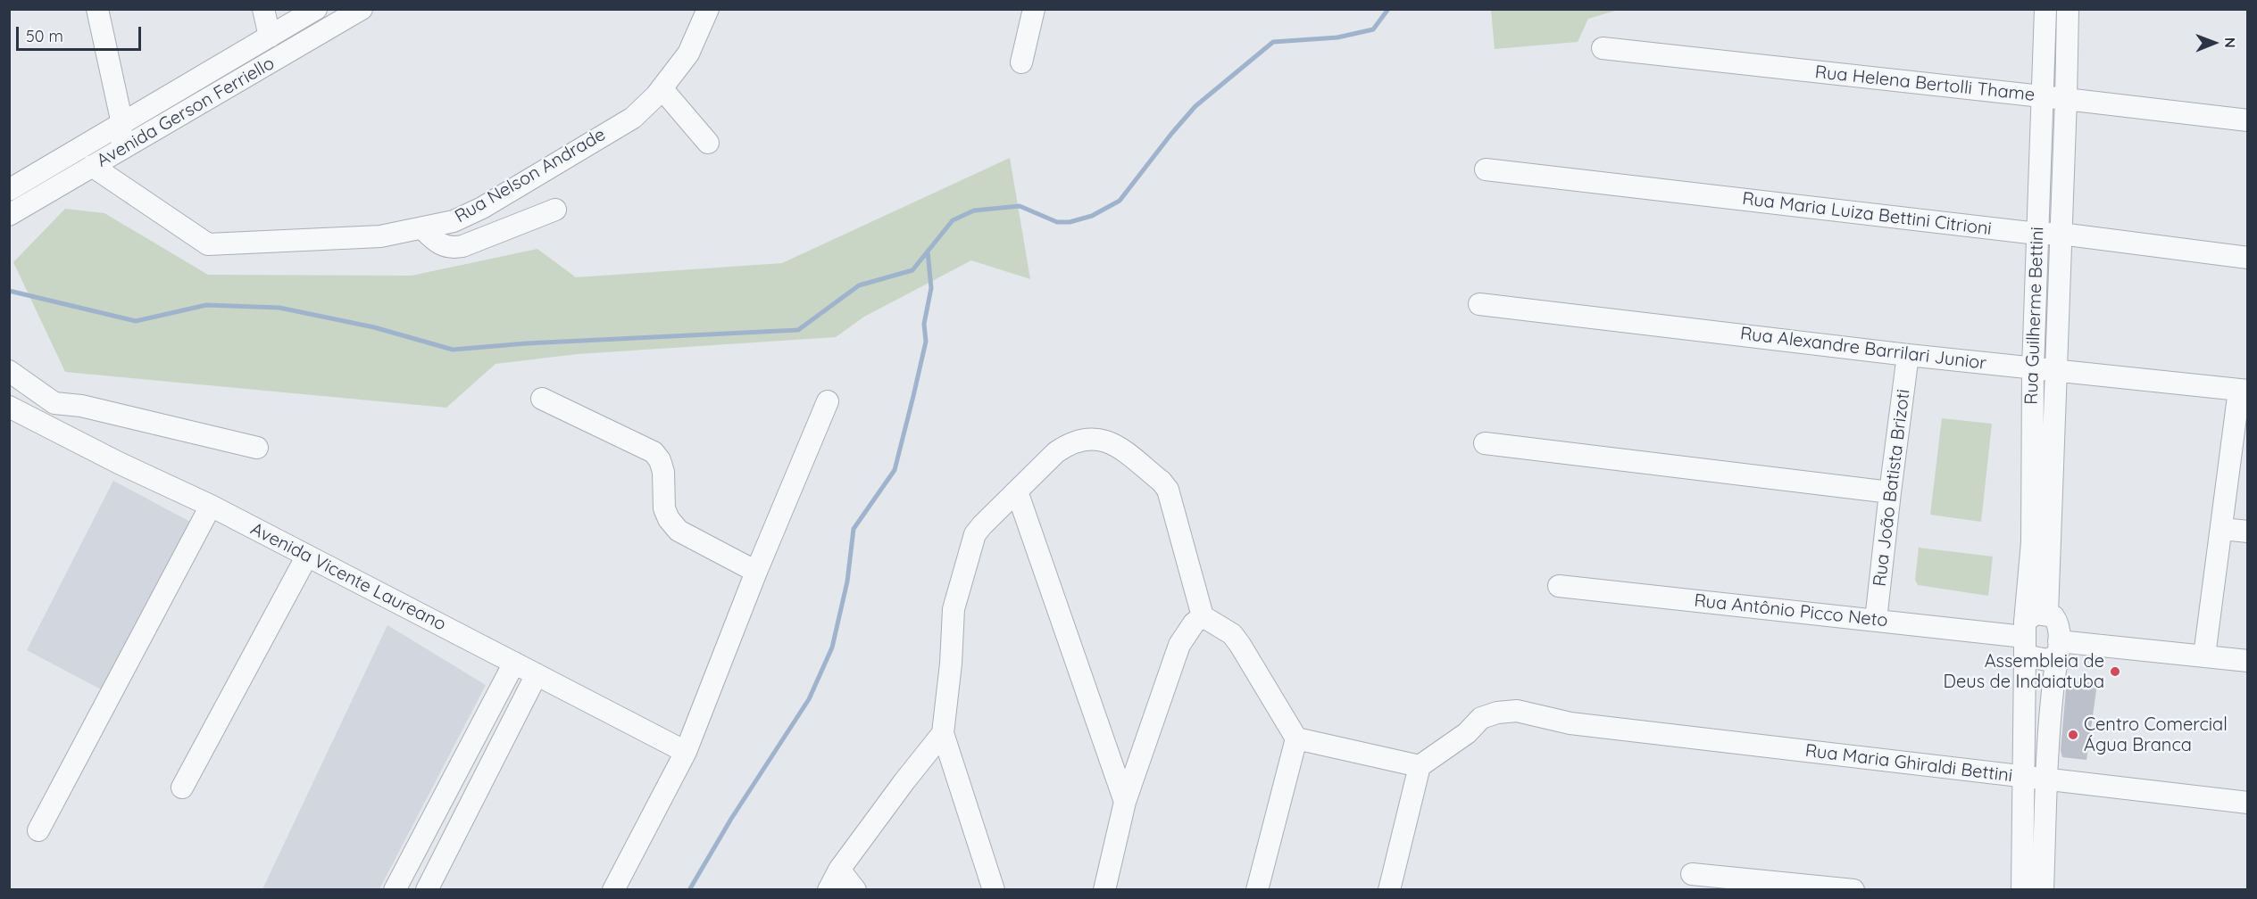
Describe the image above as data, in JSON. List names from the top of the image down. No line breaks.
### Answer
{"streets":{"street":["Rua Helena Bertolli Thame","Avenida Gerson Ferriello","Rua Nelson Andrade","Rua Maria Luiza Bettini Citrioni","Rua Guilherme Bettini","Rua Alexandre Barrilari Junior","Rua João Batista Brizoti","Avenida Vicente Laureano","Rua Antônio Picco Neto","Rua Maria Ghiraldi Bettini"]},"crossings":[["Rua Helena Bertolli Thame","Rua Guilherme Bettini"],["Avenida Gerson Ferriello","Rua Nelson Andrade"],["Rua Maria Luiza Bettini Citrioni","Rua Guilherme Bettini"],["Rua Guilherme Bettini","Rua Alexandre Barrilari Junior"],["Rua Guilherme Bettini","Rua Antônio Picco Neto"],["Rua Guilherme Bettini","Rua Maria Ghiraldi Bettini"],["Rua Alexandre Barrilari Junior","Rua João Batista Brizoti"],["Rua João Batista Brizoti","Rua Antônio Picco Neto"]],"places":["Assembleia de Deus de Indaiatuba","Centro Comercial Água Branca"],"scale_bar":"50 m","north":"right"}
